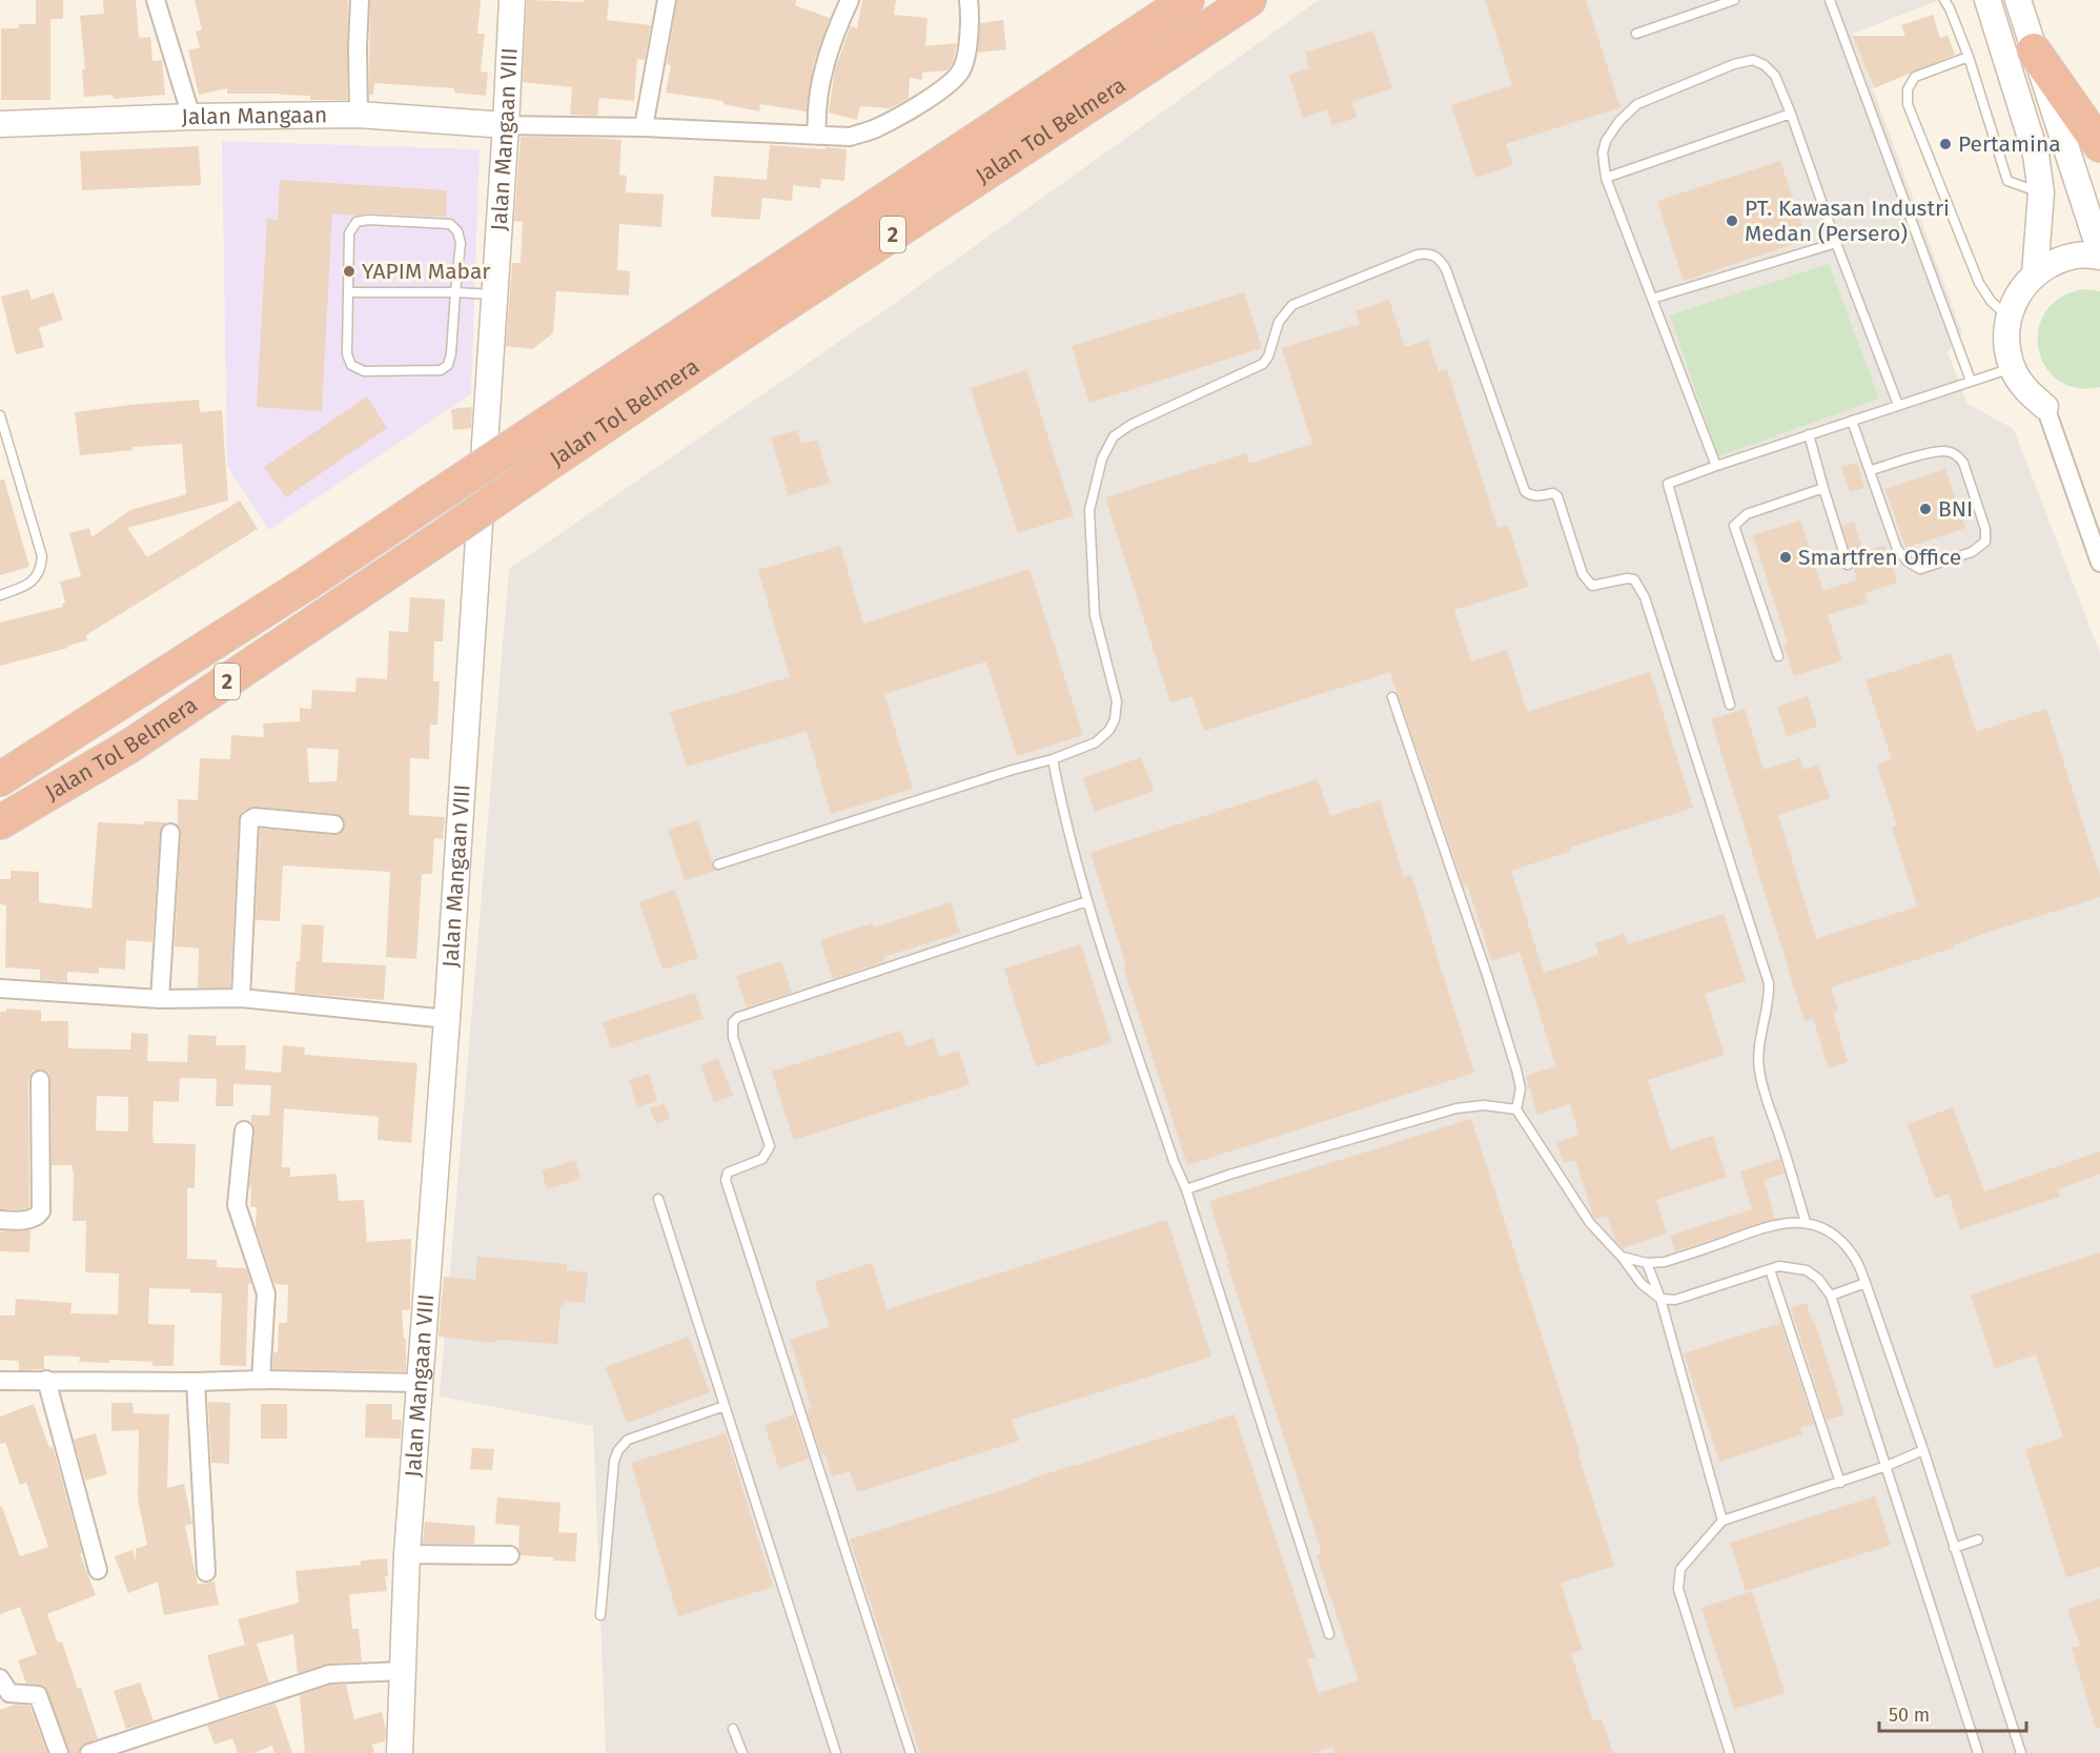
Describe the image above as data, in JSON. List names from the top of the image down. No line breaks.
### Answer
{"streets":{"highway":["Jalan Tol Belmera","2"],"street":["Jalan Mangaan","Jalan Mangaan VIII"]},"crossings":[["Jalan Mangaan","Jalan Mangaan VIII"]],"places":["Pertamina","PT. Kawasan Industri Medan (Persero)","YAPIM Mabar","BNI","Smartfren Office"],"scale_bar":"50 m"}
